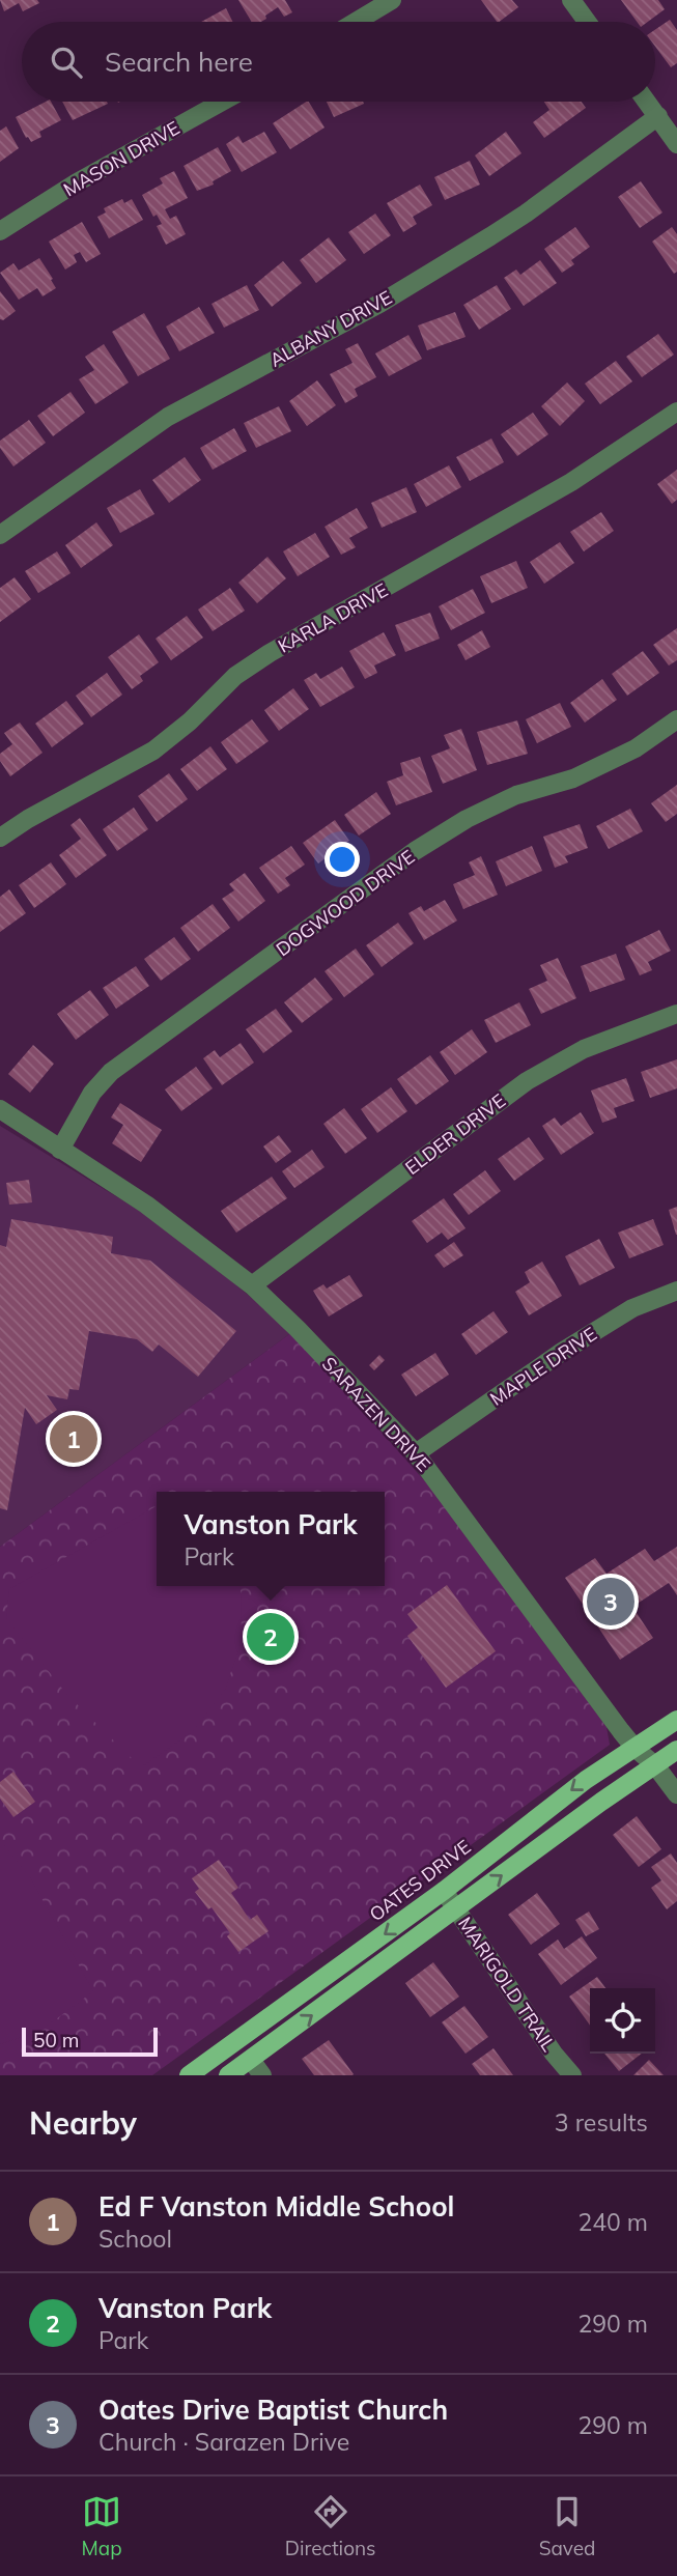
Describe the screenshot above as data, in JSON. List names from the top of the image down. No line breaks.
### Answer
{"streets":{"main road":["OATES DRIVE"],"street":["MASON DRIVE","ALBANY DRIVE","KARLA DRIVE","DOGWOOD DRIVE","ELDER DRIVE","MAPLE DRIVE","SARAZEN DRIVE","MARIGOLD TRAIL"]},"crossings":[["DOGWOOD DRIVE","SARAZEN DRIVE"],["ELDER DRIVE","SARAZEN DRIVE"],["MAPLE DRIVE","SARAZEN DRIVE"],["SARAZEN DRIVE","OATES DRIVE"],["OATES DRIVE","MARIGOLD TRAIL"]],"scale_bar":"50 m","page":{"search":"Search here","pins":["1","3","2"],"popup":["Vanston Park","Park"],"scale":"50 m","heading":["Nearby","3 results"],"list":[{"mark":"1","name":"Ed F Vanston Middle School","note":"School","value":"240 m"},{"mark":"2","name":"Vanston Park","note":"Park","value":"290 m"},{"mark":"3","name":"Oates Drive Baptist Church","note":"Church · Sarazen Drive","value":"290 m"}],"nav":["Map","Directions","Saved"]}}
